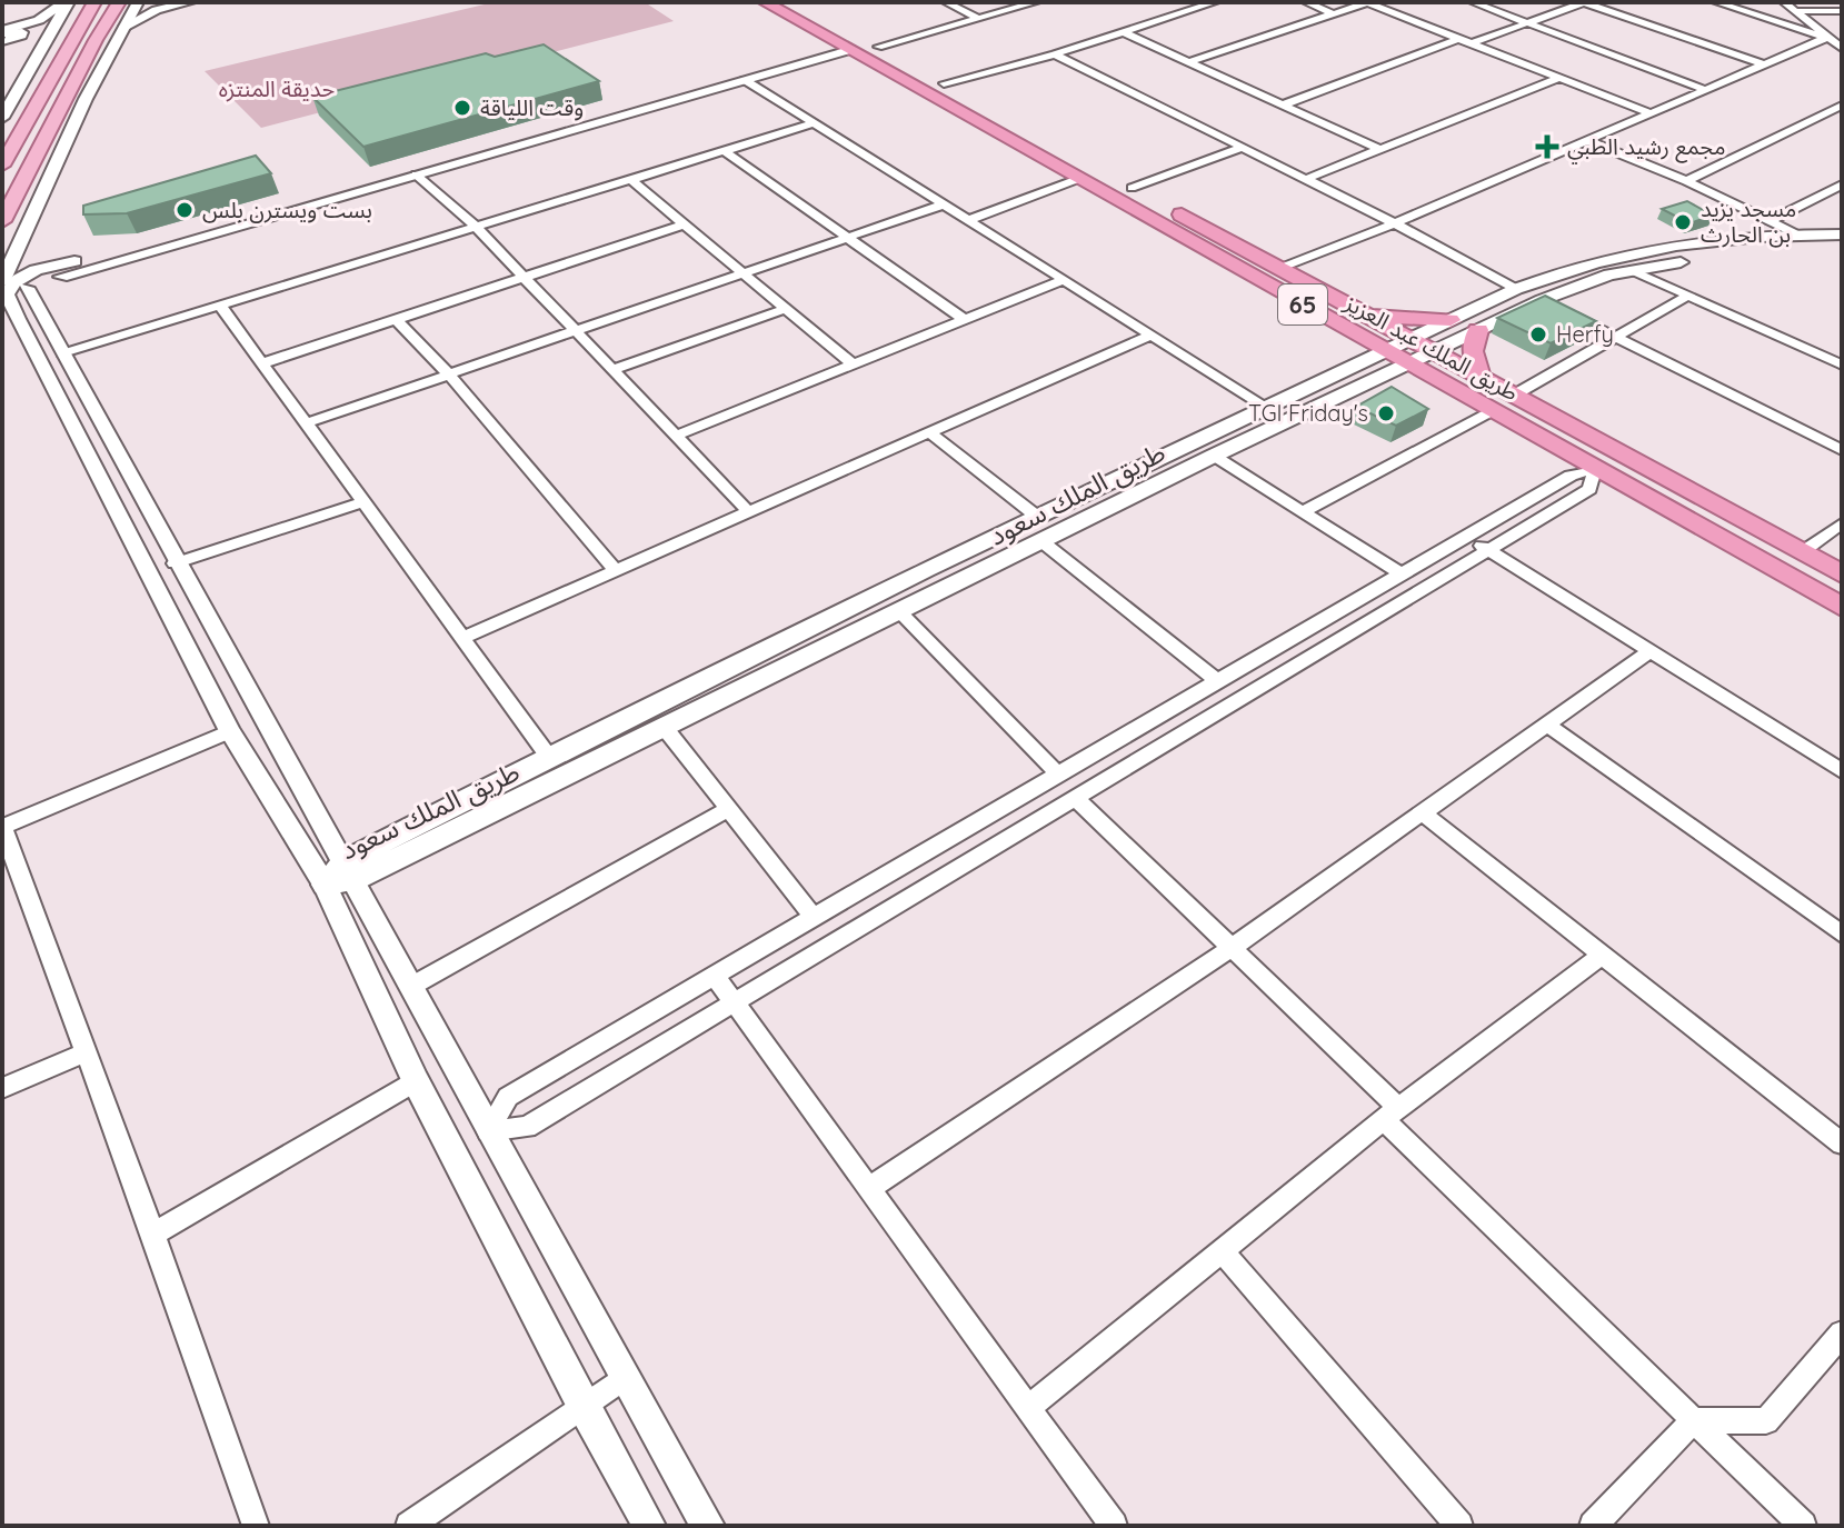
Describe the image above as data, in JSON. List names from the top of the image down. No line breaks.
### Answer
{"streets":{"highway":["65","طريق الملك عبد العزيز"],"main road":["طريق الملك سعود"]},"crossings":[["طريق الملك عبد العزيز","طريق الملك سعود"]],"parks":["حديقة المنتزه"],"places":{"other":["وقت اللياقة","بست ويسترن بلس","مسجد يزيد بن الحارث","Herfy","TGI Friday's"],"health":["مجمع رشيد الطبي"]}}
